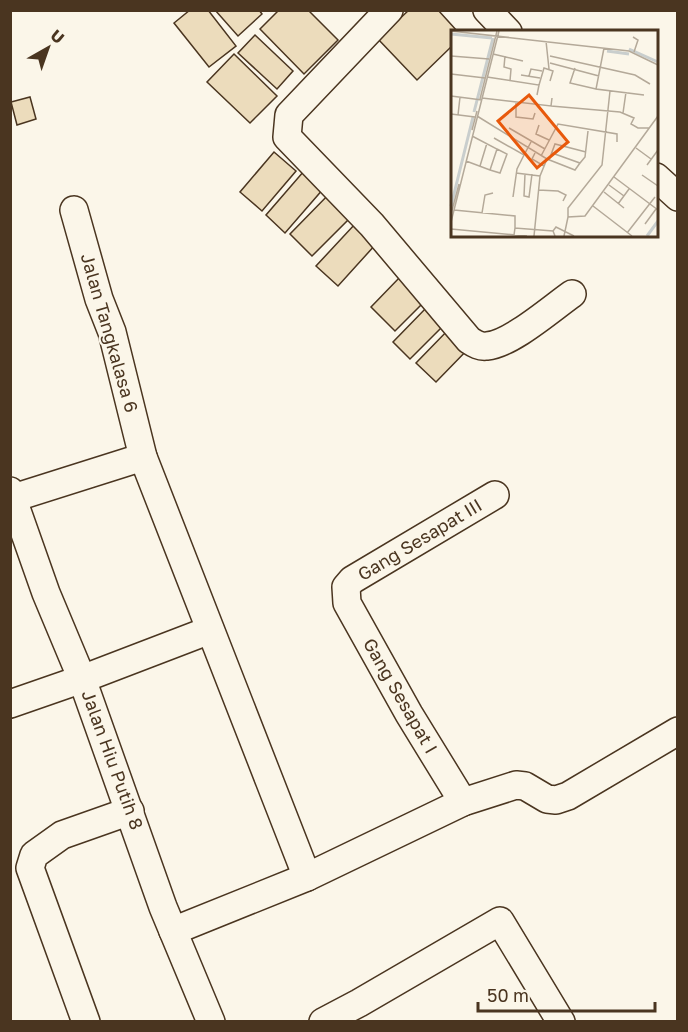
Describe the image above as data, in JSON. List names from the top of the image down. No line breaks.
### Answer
{"streets":{"street":["Jalan Tangkalasa 6","Gang Sesapat III","Gang Sesapat I","Jalan Hiu Putih 8"]},"crossings":[["Jalan Tangkalasa 6","Jalan Hiu Putih 8"],["Gang Sesapat III","Gang Sesapat I"]],"scale_bar":"50 m","north":"top right"}
